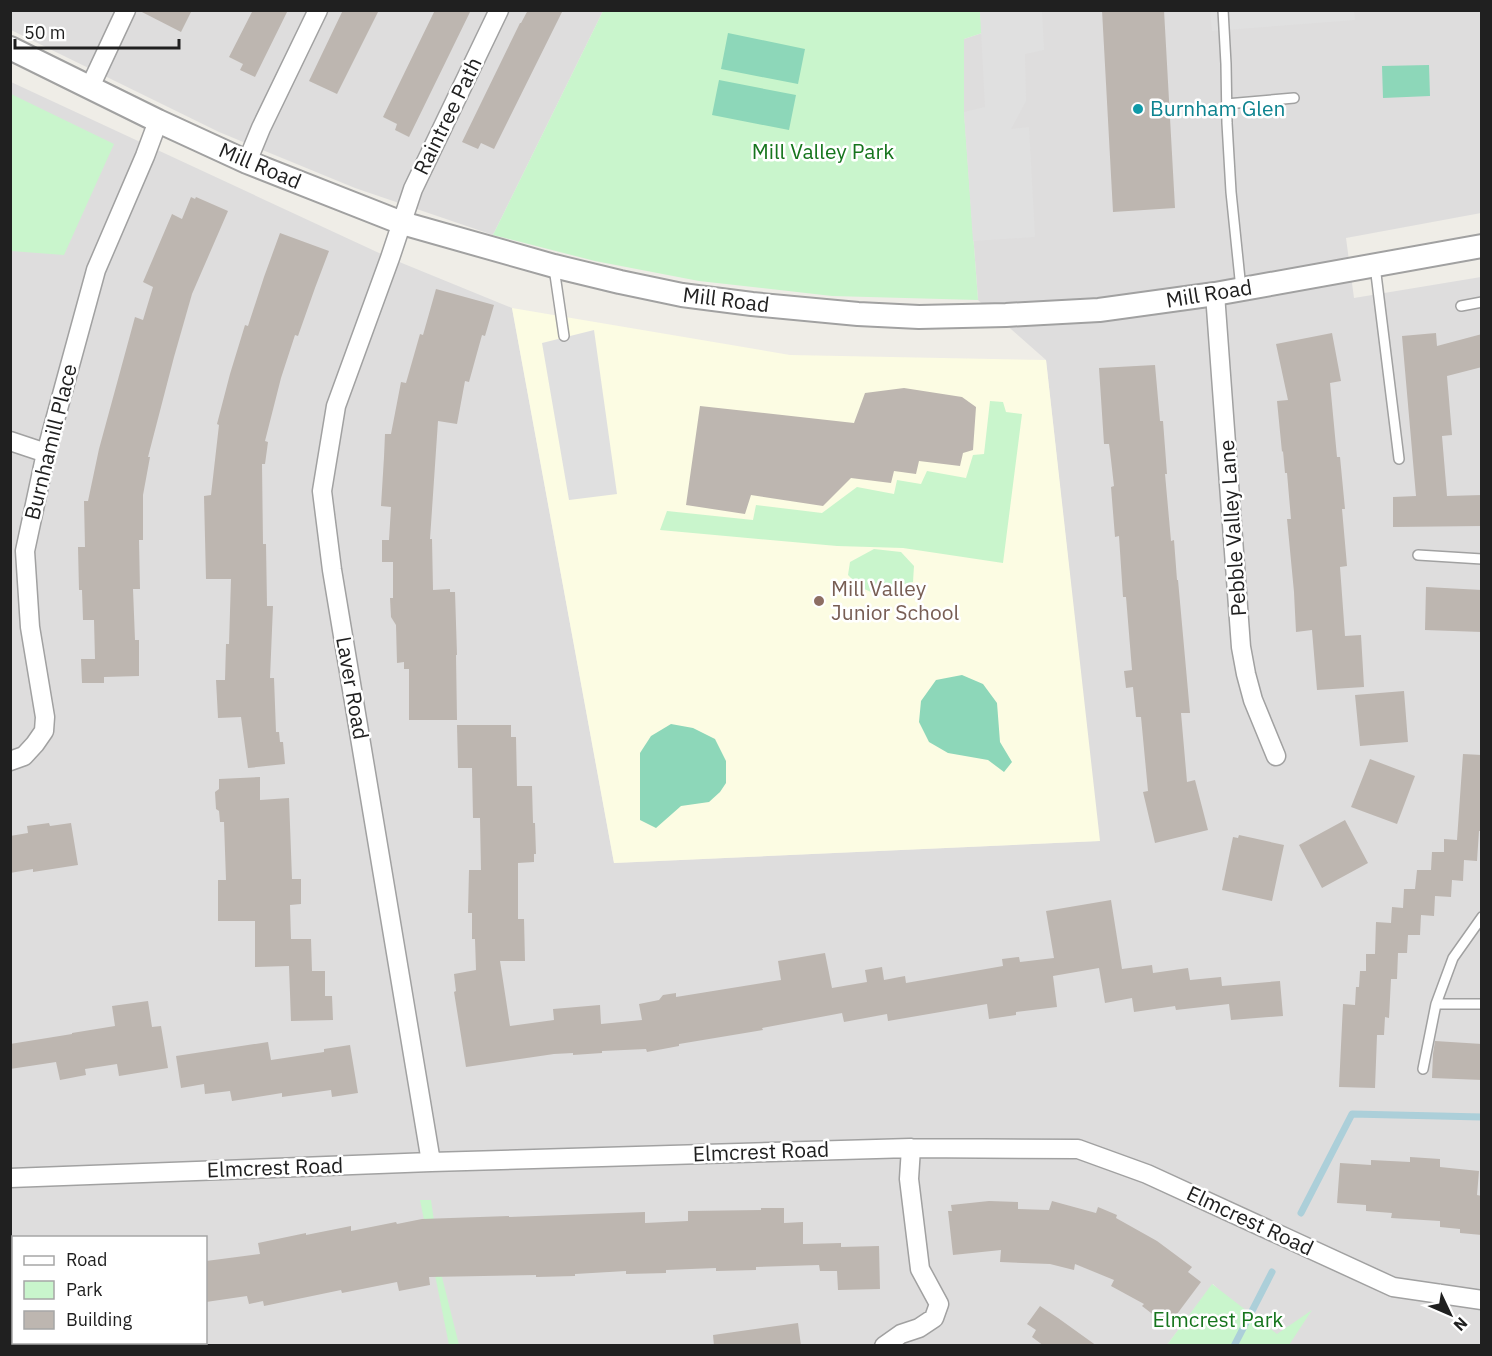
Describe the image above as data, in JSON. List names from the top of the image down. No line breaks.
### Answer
{"streets":{"street":["Raintree Path","Mill Road","Burnhamill Place","Pebble Valley Lane","Laver Road","Elmcrest Road"]},"crossings":[["Raintree Path","Mill Road"],["Raintree Path","Laver Road"],["Mill Road","Burnhamill Place"],["Mill Road","Pebble Valley Lane"],["Mill Road","Laver Road"],["Laver Road","Elmcrest Road"]],"parks":["Mill Valley Park","Elmcrest Park"],"places":["Burnham Glen","Mill Valley Junior School"],"legend":["Road","Park","Building"],"scale_bar":"50 m","north":"bottom right"}
